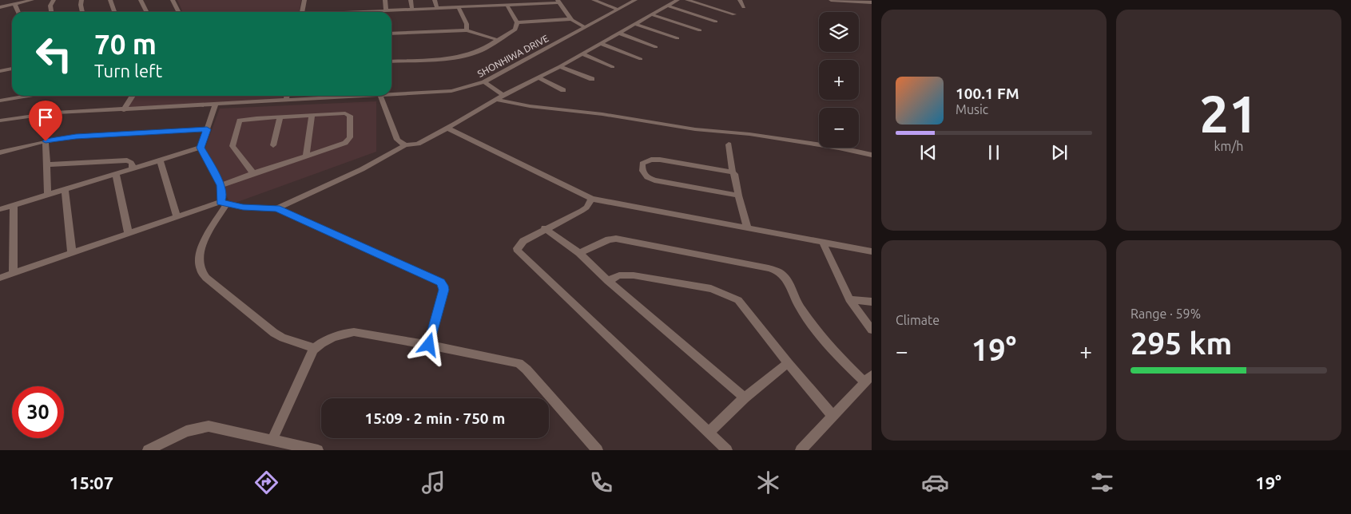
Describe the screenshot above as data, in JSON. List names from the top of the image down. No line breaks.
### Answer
{"streets":{"street":["SHONHIWA DRIVE"]},"page":{"tile":[["21","km/h"],"Climate",["Range · 59%","295 km"]],"map_buttons":["+","−"],"turn":["70 m","Turn left"],"song":["100.1 FM","Music"],"heat":["−","19°","+"],"limit":"30","trip":"15:09 · 2 min · 750 m","tabs":["15:07","19°"]}}
